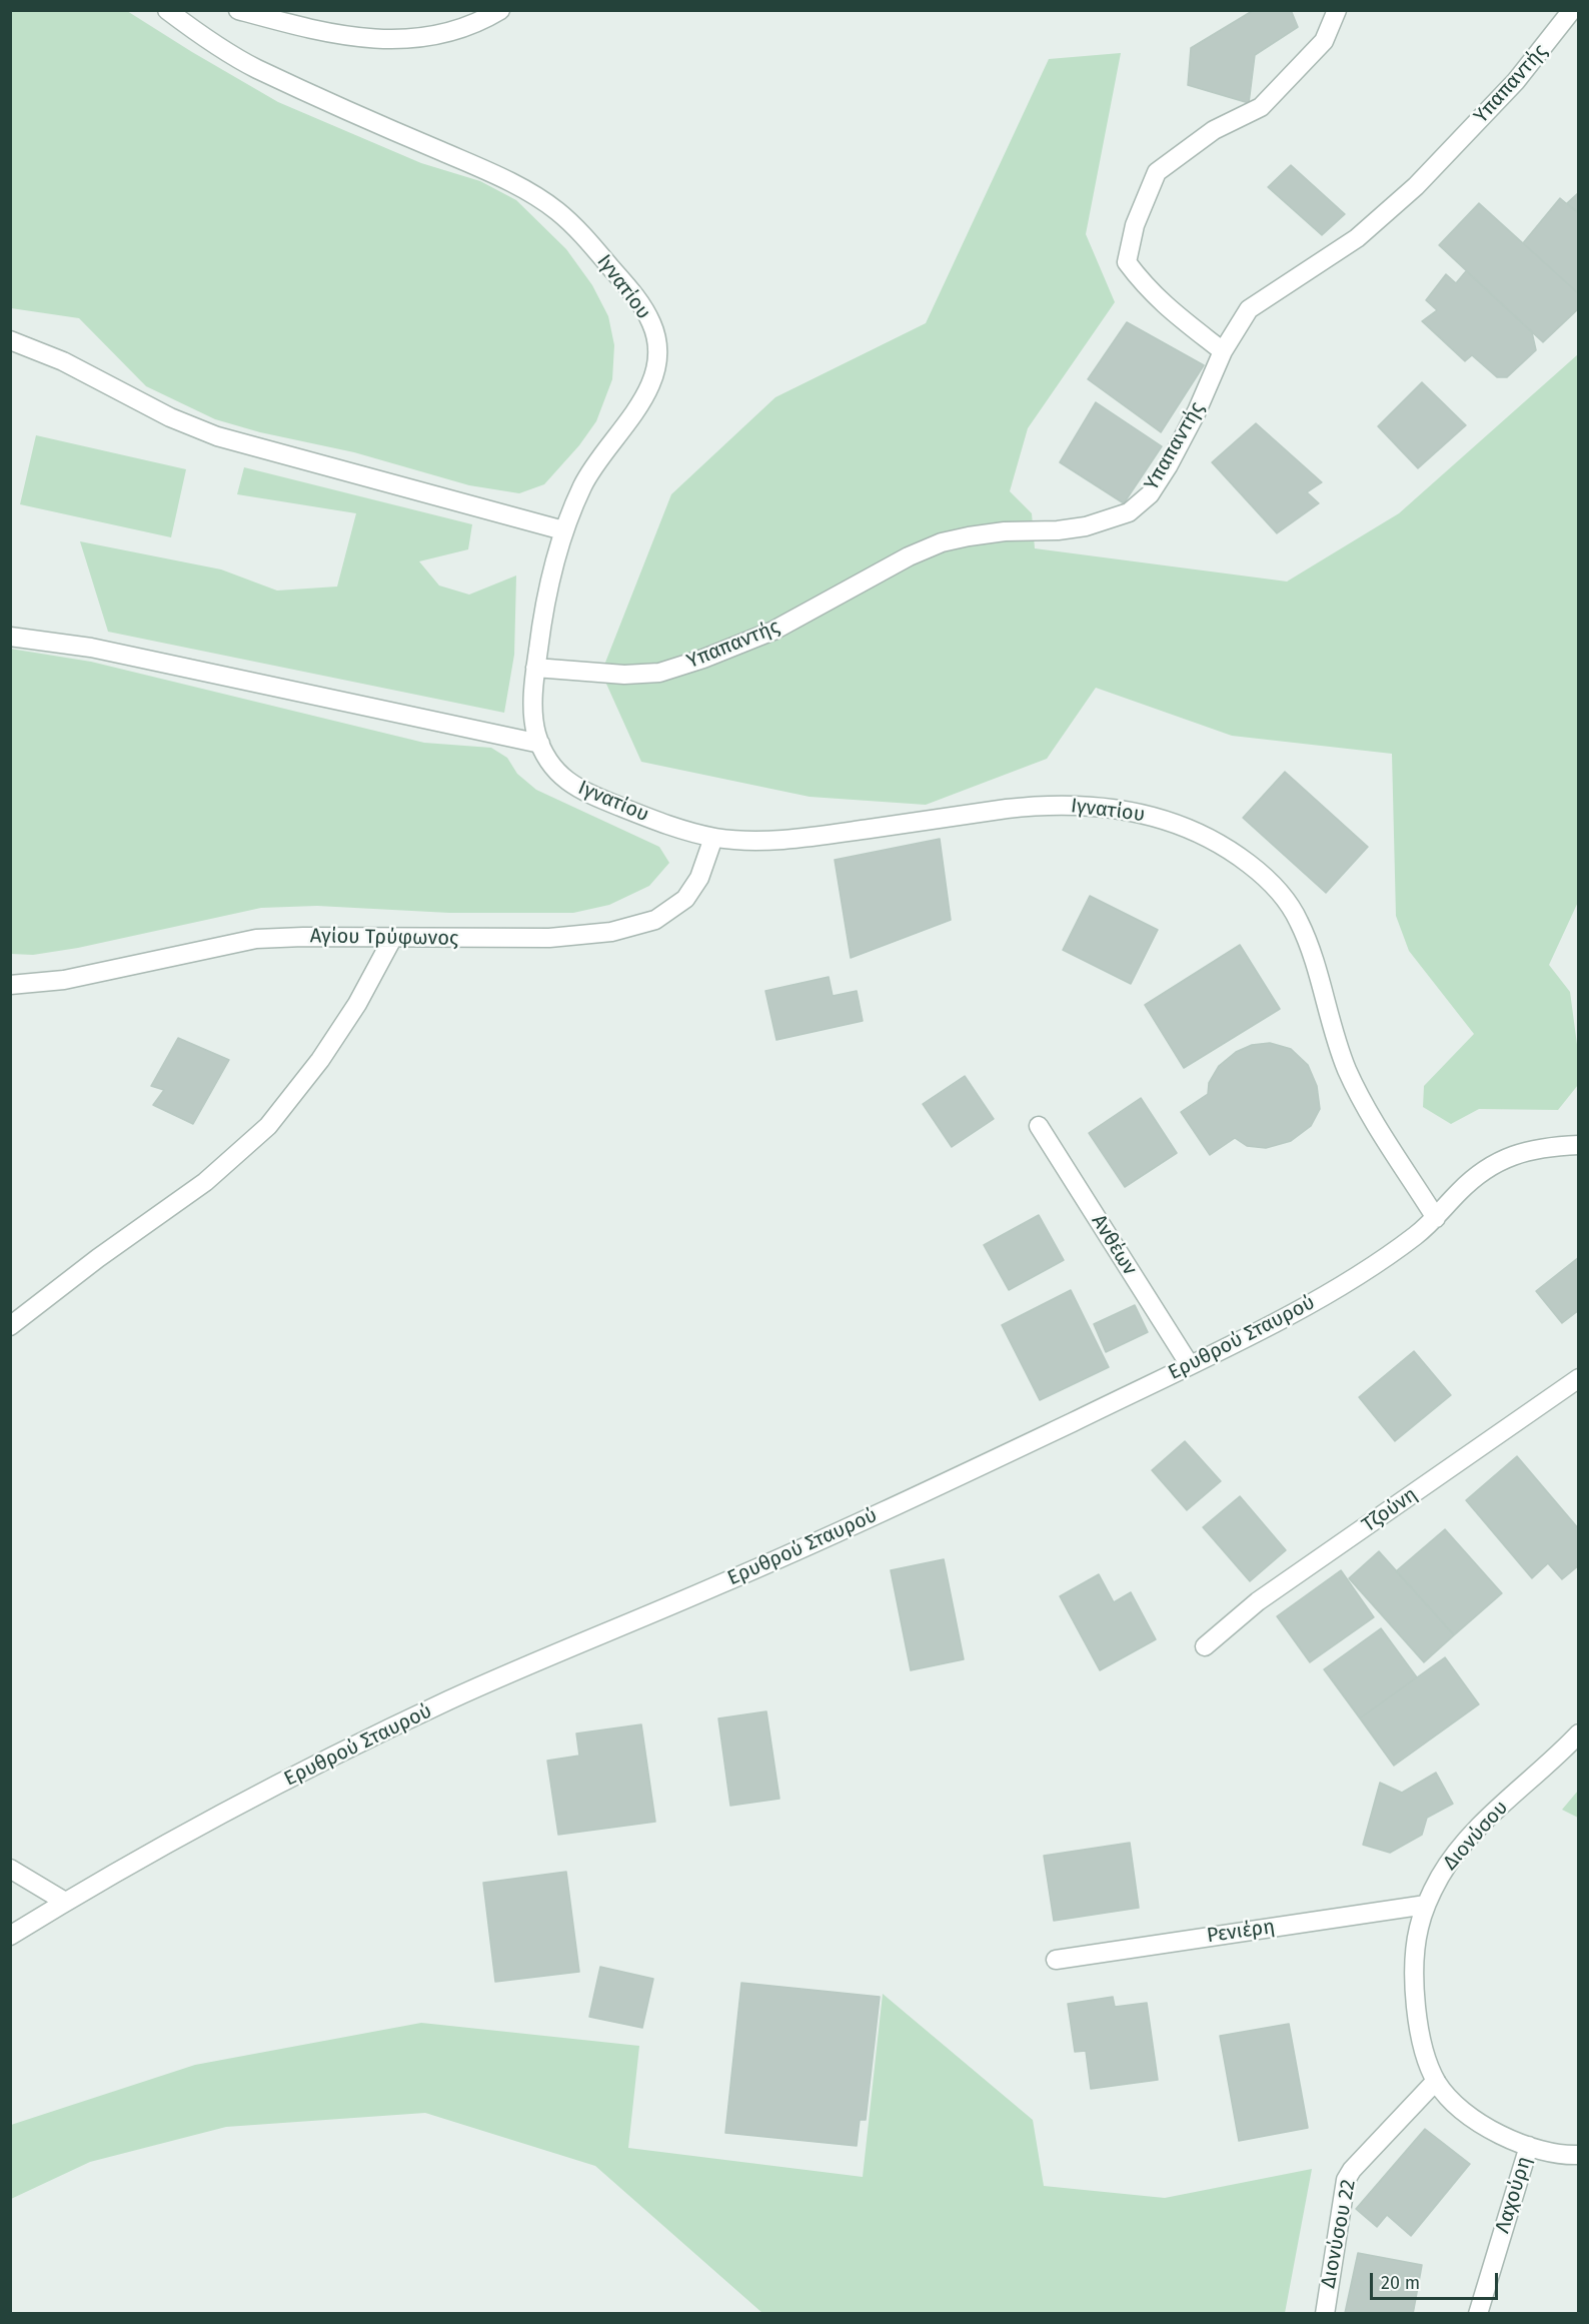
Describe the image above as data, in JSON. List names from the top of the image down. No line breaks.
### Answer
{"streets":{"street":["Υπαπαντής","Ιγνατίου","Αγίου Τρύφωνος","Ανθέων","Ερυθρού Σταυρού","Τζούνη","Διονύσου","Ρενιέρη","Λαχούρη","Διονύσου 22"]},"crossings":[["Υπαπαντής","Ιγνατίου"],["Ιγνατίου","Αγίου Τρύφωνος"],["Ιγνατίου","Ερυθρού Σταυρού"],["Ανθέων","Ερυθρού Σταυρού"],["Διονύσου","Ρενιέρη"],["Διονύσου","Λαχούρη"],["Διονύσου","Διονύσου 22"]],"scale_bar":"20 m"}
